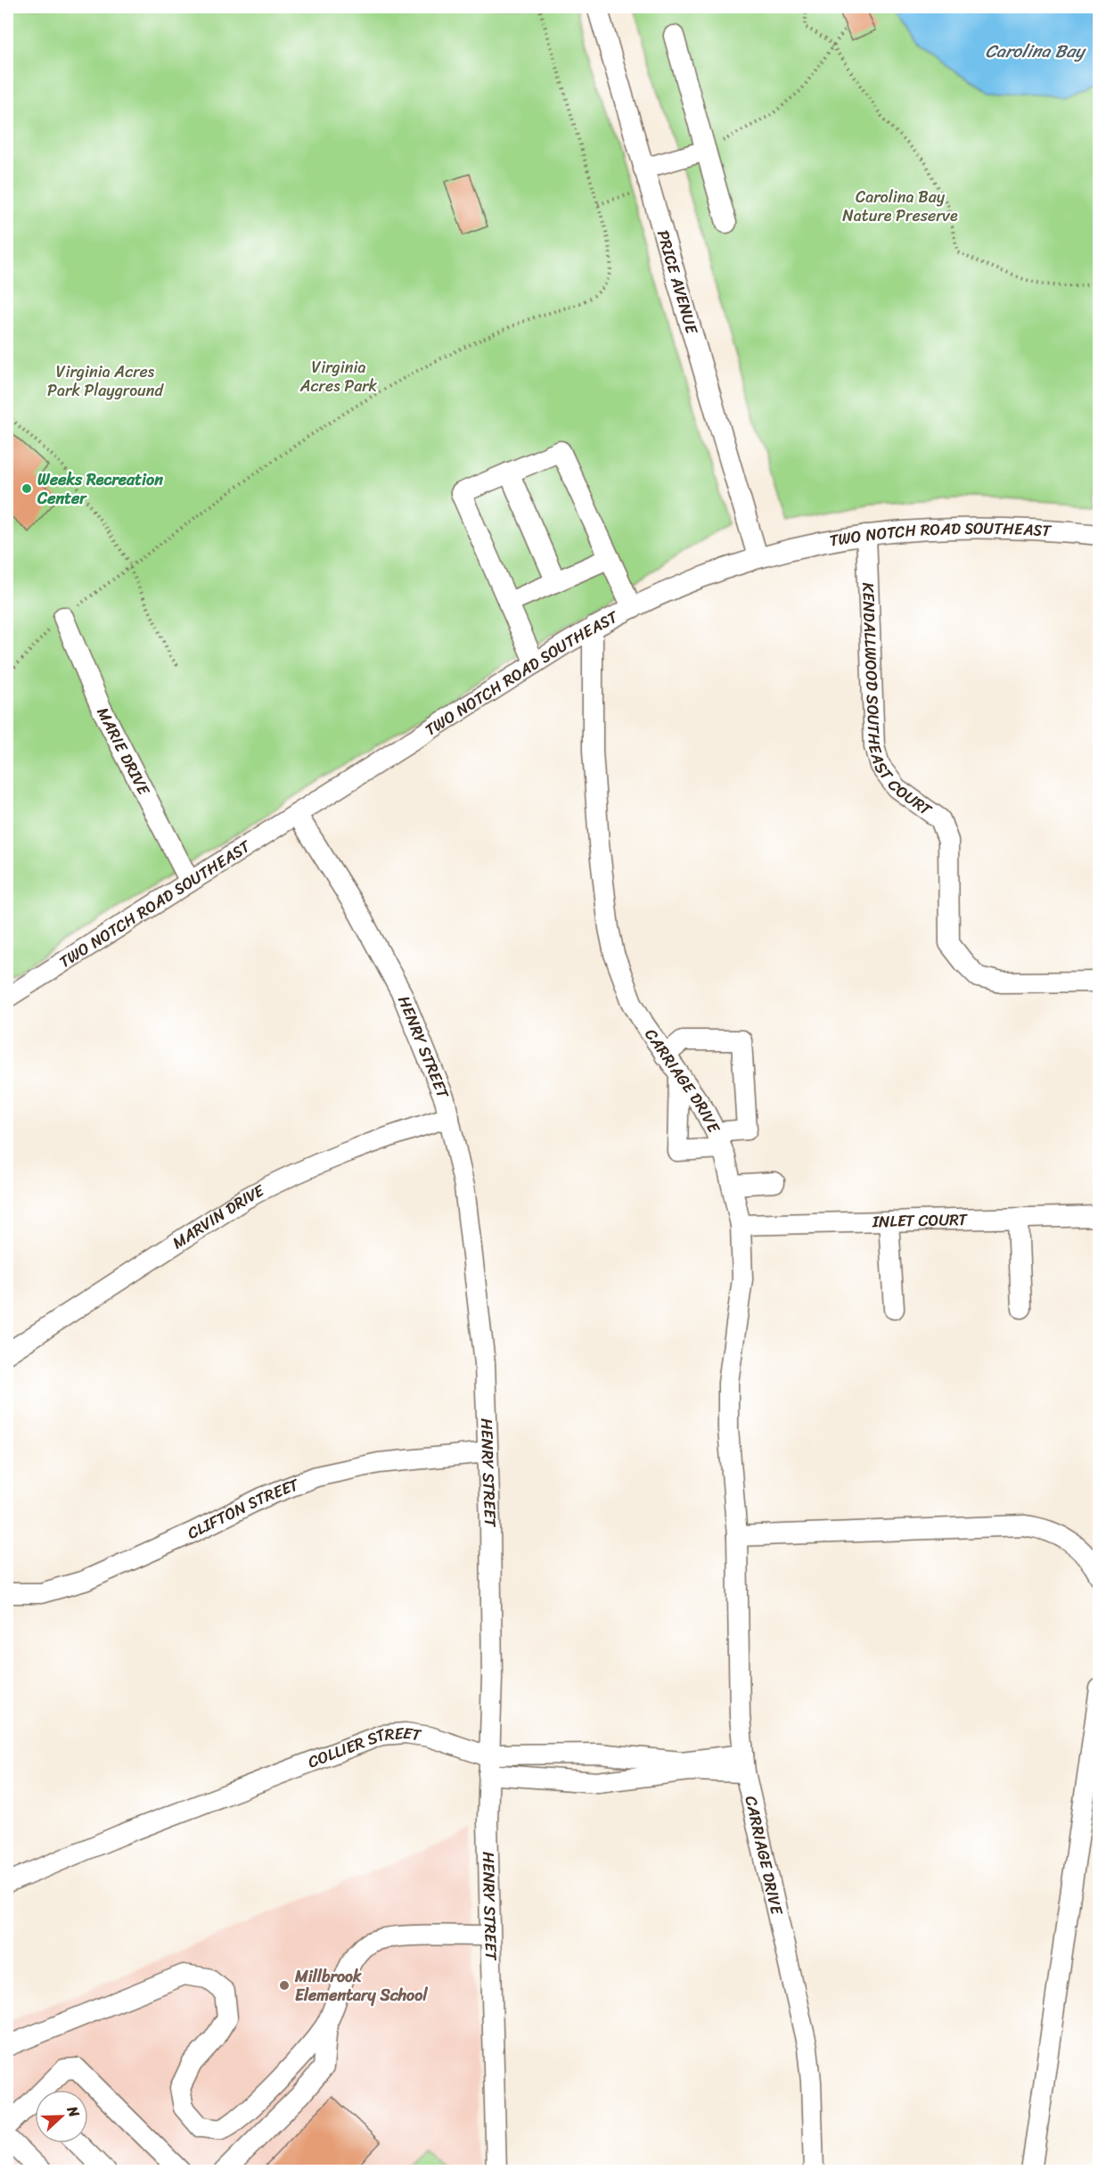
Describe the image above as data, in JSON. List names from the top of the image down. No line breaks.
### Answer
{"streets":{"street":["PRICE AVENUE","TWO NOTCH ROAD SOUTHEAST","KENDALLWOOD SOUTHEAST COURT","MARIE DRIVE","HENRY STREET","CARRIAGE DRIVE","MARVIN DRIVE","INLET COURT","CLIFTON STREET","COLLIER STREET"]},"crossings":[["PRICE AVENUE","TWO NOTCH ROAD SOUTHEAST"],["TWO NOTCH ROAD SOUTHEAST","KENDALLWOOD SOUTHEAST COURT"],["TWO NOTCH ROAD SOUTHEAST","MARIE DRIVE"],["TWO NOTCH ROAD SOUTHEAST","HENRY STREET"],["TWO NOTCH ROAD SOUTHEAST","CARRIAGE DRIVE"],["HENRY STREET","MARVIN DRIVE"],["HENRY STREET","CLIFTON STREET"],["HENRY STREET","COLLIER STREET"],["CARRIAGE DRIVE","INLET COURT"],["CARRIAGE DRIVE","COLLIER STREET"]],"water":["Carolina Bay"],"parks":["Carolina Bay Nature Preserve","Virginia Acres Park","Virginia Acres Park Playground"],"places":["Weeks Recreation Center","Millbrook Elementary School"],"north":"right"}
